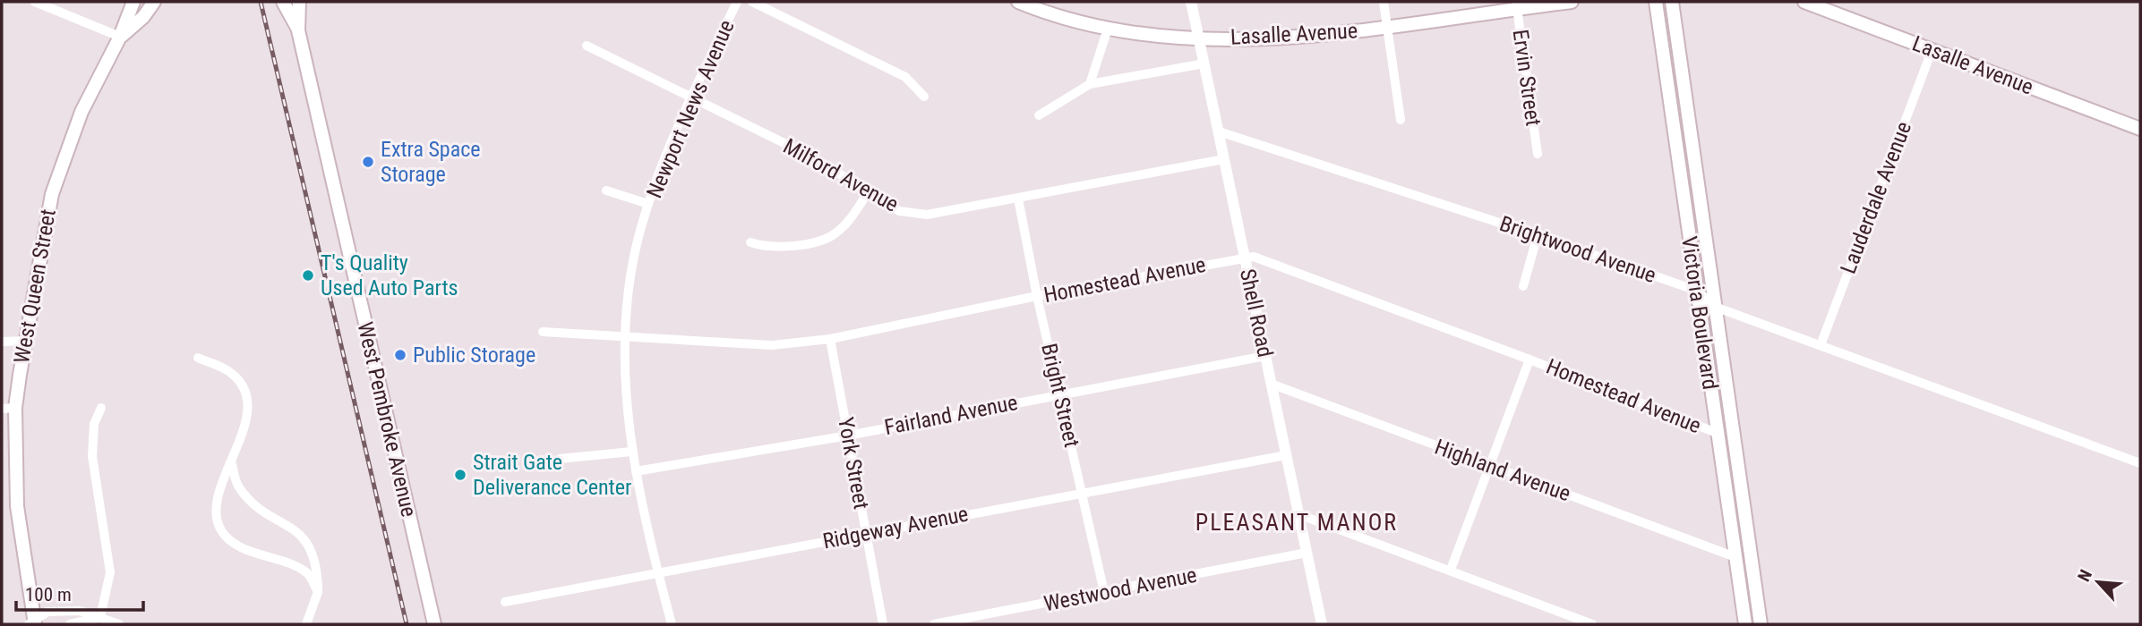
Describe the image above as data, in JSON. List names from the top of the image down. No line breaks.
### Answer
{"streets":{"main road":["Lasalle Avenue","West Queen Street","Victoria Boulevard","West Pembroke Avenue"],"street":["Ervin Street","Newport News Avenue","Milford Avenue","Lauderdale Avenue","Brightwood Avenue","Homestead Avenue","Shell Road","Bright Street","Fairland Avenue","York Street","Highland Avenue","Ridgeway Avenue","Westwood Avenue"]},"crossings":[["Lasalle Avenue","Ervin Street"],["Lasalle Avenue","Lauderdale Avenue"],["Lasalle Avenue","Shell Road"],["Newport News Avenue","Milford Avenue"],["Newport News Avenue","Homestead Avenue"],["Newport News Avenue","Fairland Avenue"],["Newport News Avenue","Ridgeway Avenue"],["Milford Avenue","Shell Road"],["Milford Avenue","Bright Street"],["Lauderdale Avenue","Brightwood Avenue"],["Brightwood Avenue","Shell Road"],["Brightwood Avenue","Victoria Boulevard"],["Homestead Avenue","Shell Road"],["Homestead Avenue","Victoria Boulevard"],["Homestead Avenue","Bright Street"],["Homestead Avenue","York Street"],["Shell Road","Fairland Avenue"],["Shell Road","Highland Avenue"],["Shell Road","Ridgeway Avenue"],["Shell Road","Westwood Avenue"],["Victoria Boulevard","Highland Avenue"],["Bright Street","Fairland Avenue"],["Bright Street","Ridgeway Avenue"],["Bright Street","Westwood Avenue"],["Fairland Avenue","York Street"],["York Street","Ridgeway Avenue"]],"districts":["PLEASANT MANOR"],"places":["Extra Space Storage","T's Quality Used Auto Parts","Public Storage","Strait Gate Deliverance Center"],"scale_bar":"100 m","north":"top left"}
